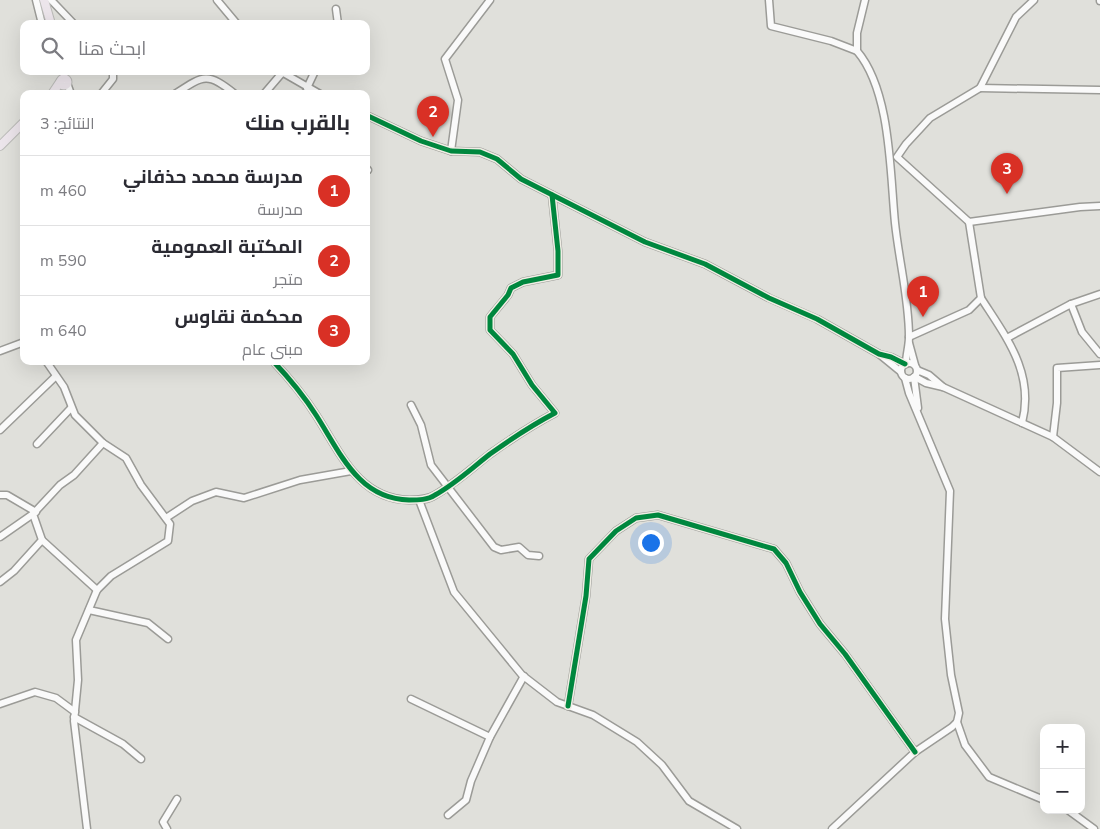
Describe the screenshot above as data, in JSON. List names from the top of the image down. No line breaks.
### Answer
{"page":{"search":"ابحث هنا","heading":["بالقرب منك","النتائج: 3"],"pins":["2","3","1"],"list":[{"mark":"1","name":"مدرسة محمد حذفاني","note":"مدرسة","value":"460 m"},{"mark":"2","name":"المكتبة العمومية","note":"متجر","value":"590 m"},{"mark":"3","name":"محكمة نقاوس","note":"مبنى عام","value":"640 m"}],"map_buttons":["+","−"]}}
